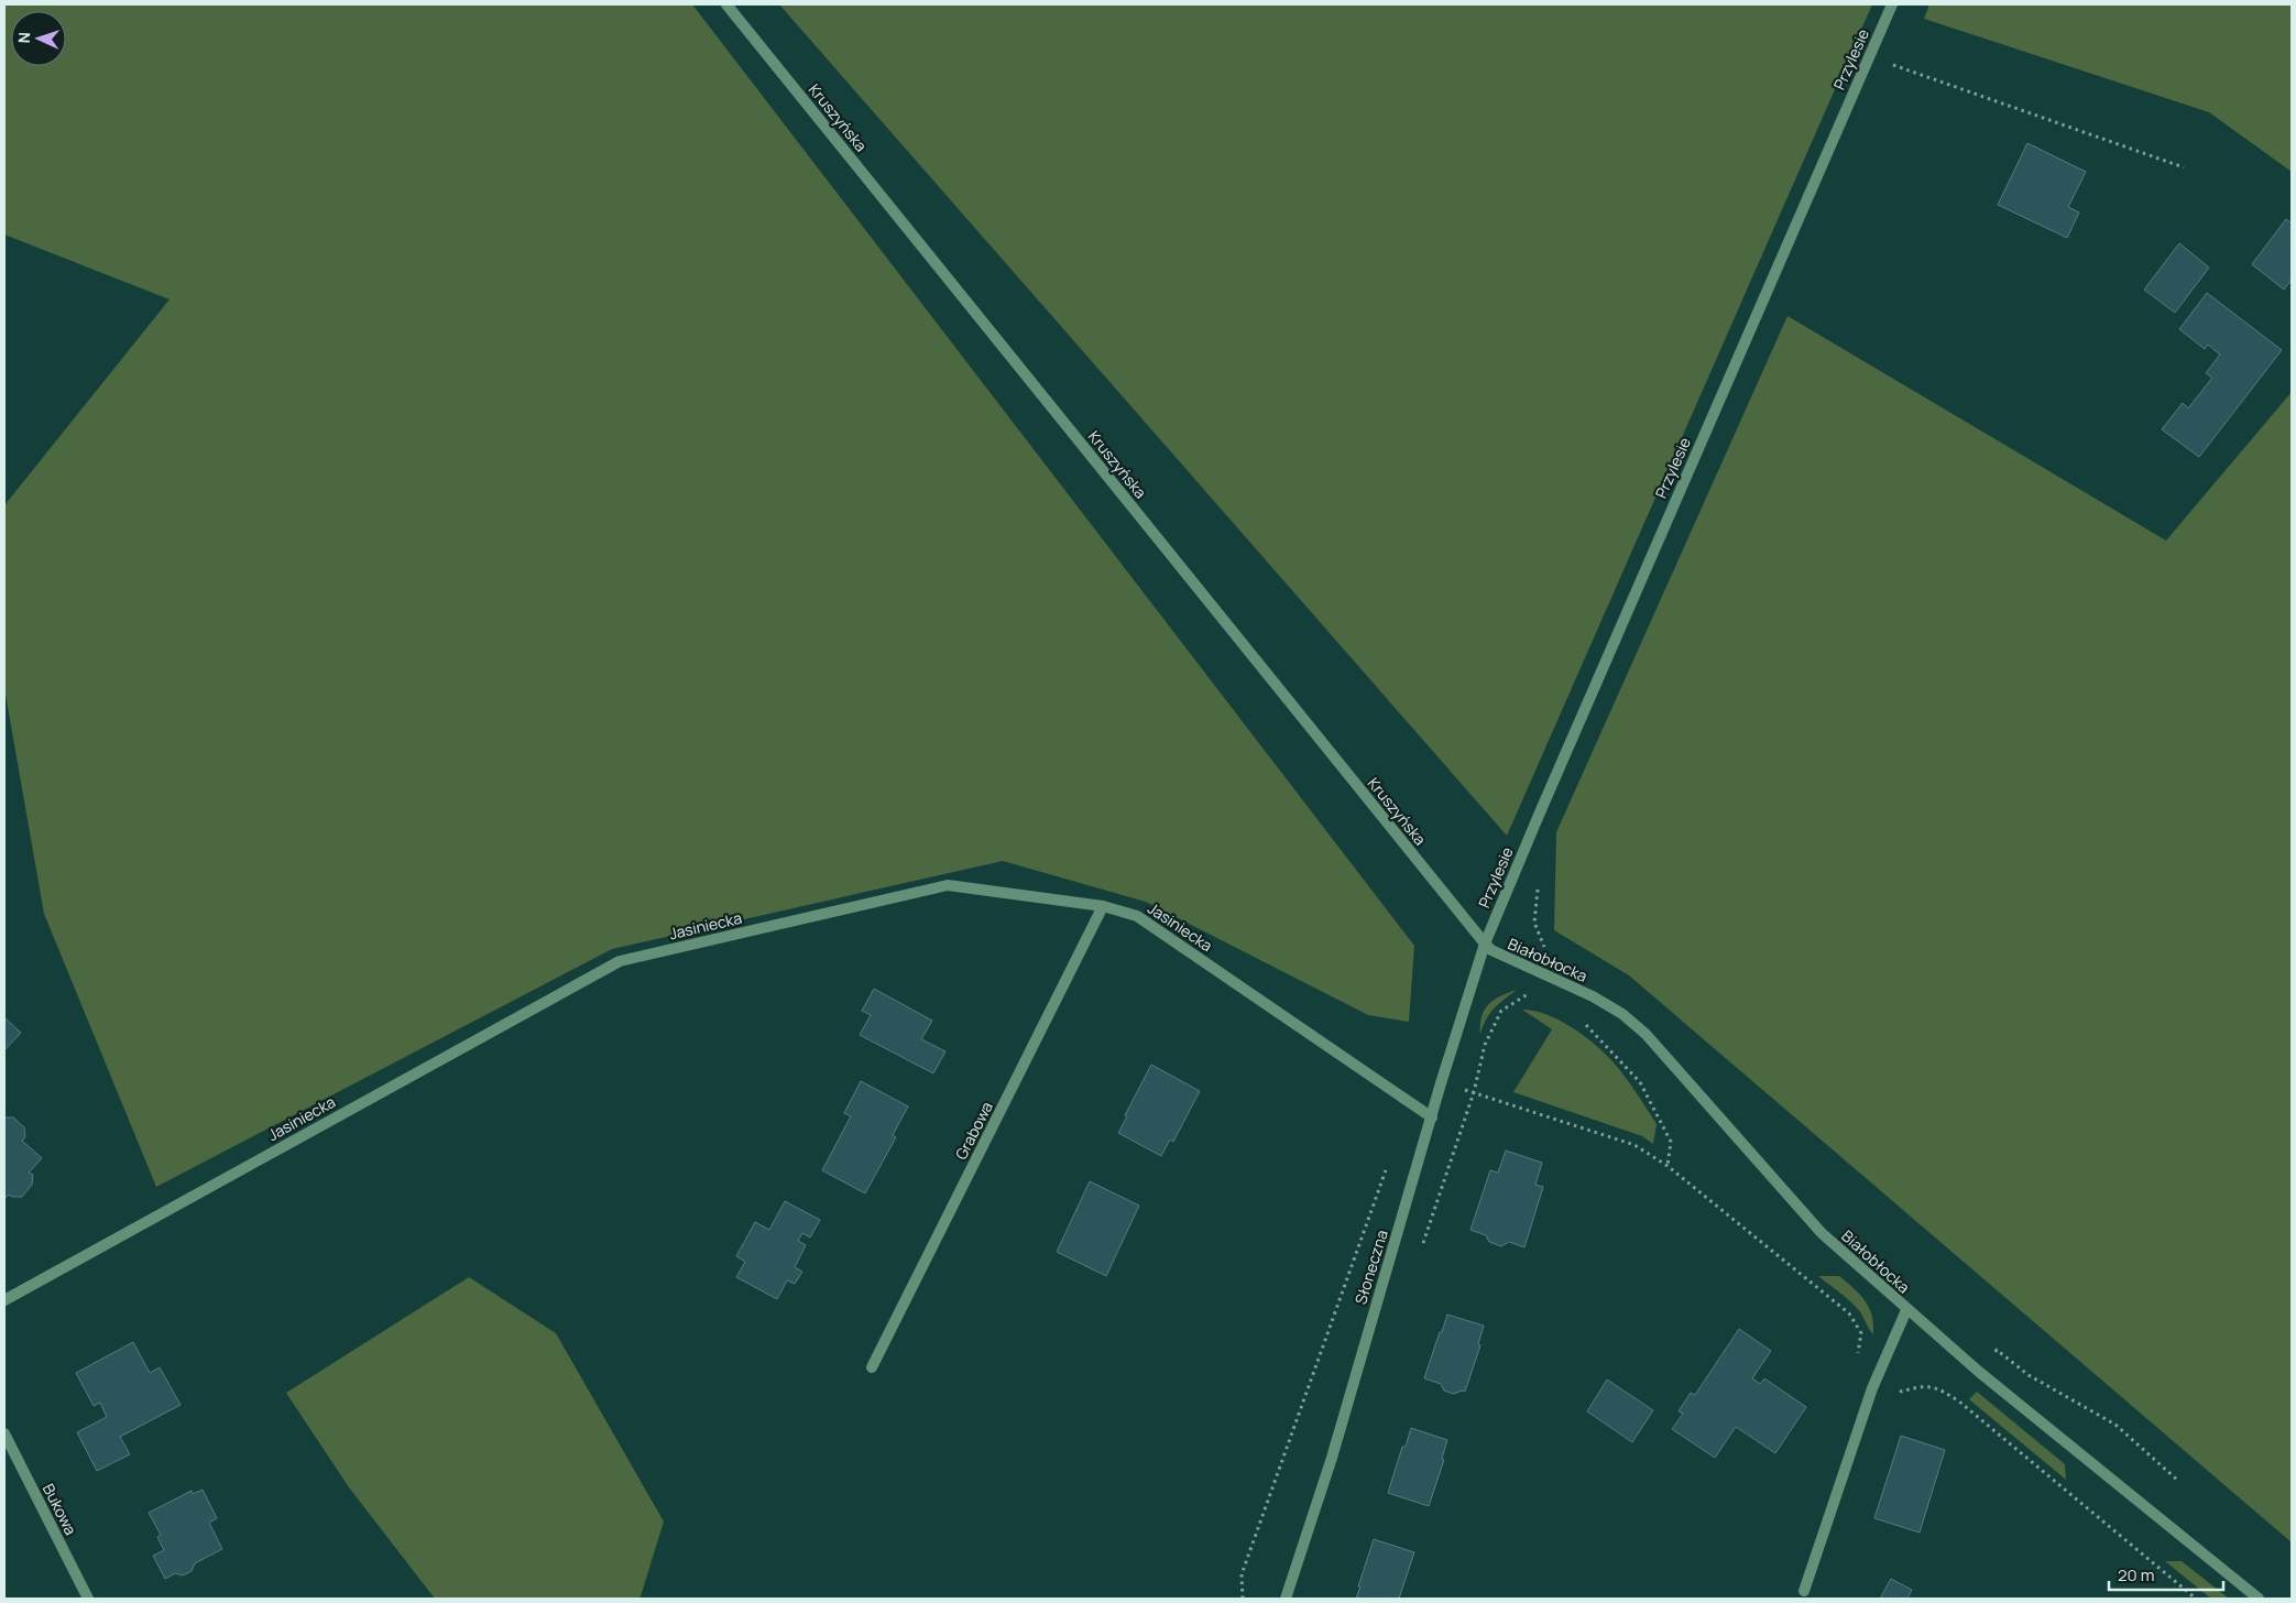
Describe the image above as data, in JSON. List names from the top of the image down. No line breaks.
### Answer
{"streets":{"street":["Przylesie","Kruszyńska","Jasiniecka","Białobłocka","Grabowa","Słoneczna","Bukowa"]},"crossings":[["Przylesie","Kruszyńska"],["Przylesie","Białobłocka"],["Przylesie","Słoneczna"],["Kruszyńska","Białobłocka"],["Kruszyńska","Słoneczna"],["Jasiniecka","Grabowa"],["Jasiniecka","Słoneczna"],["Białobłocka","Słoneczna"]],"scale_bar":"20 m","north":"left"}
